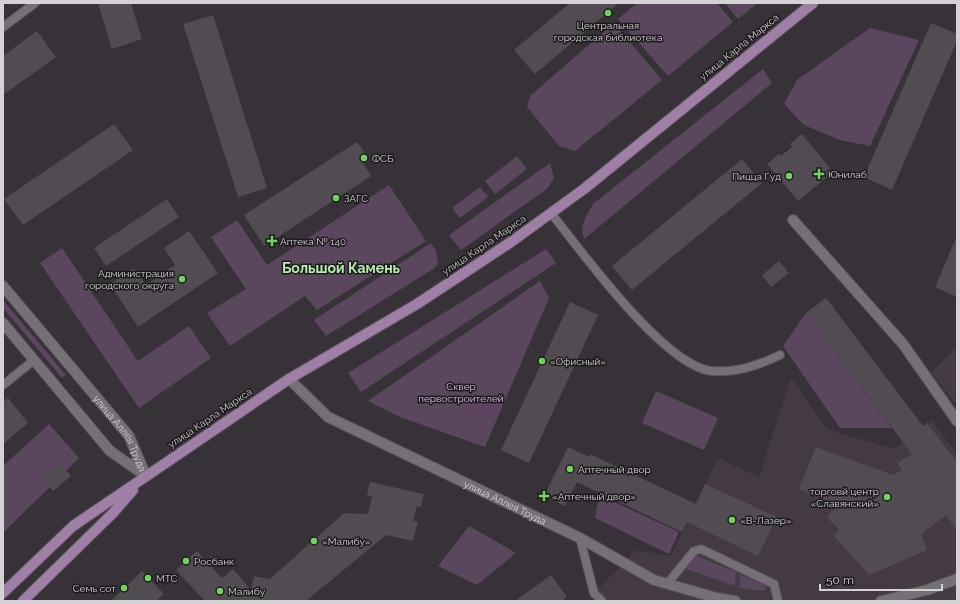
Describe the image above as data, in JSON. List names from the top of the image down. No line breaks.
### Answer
{"streets":{"main road":["улица Карла Маркса"],"street":["улица Аллея Труда"]},"crossings":[["улица Карла Маркса","улица Аллея Труда"]],"districts":["Большой Камень"],"parks":["Сквер первостроителей"],"places":{"other":["Центральная городская библиотека","ФСБ","Пицца Гуд","ЗАГС","Администрация городского округа","«Офисный»","Аптечный двор","торговй центр «Славянский»","«В-Лазер»","«Малибу»","Росбанк","МТС","Семь сот","Малибу"],"health":["Юнилаб","Аптека № 140","«Аптечный двор»"]},"scale_bar":"50 m"}
